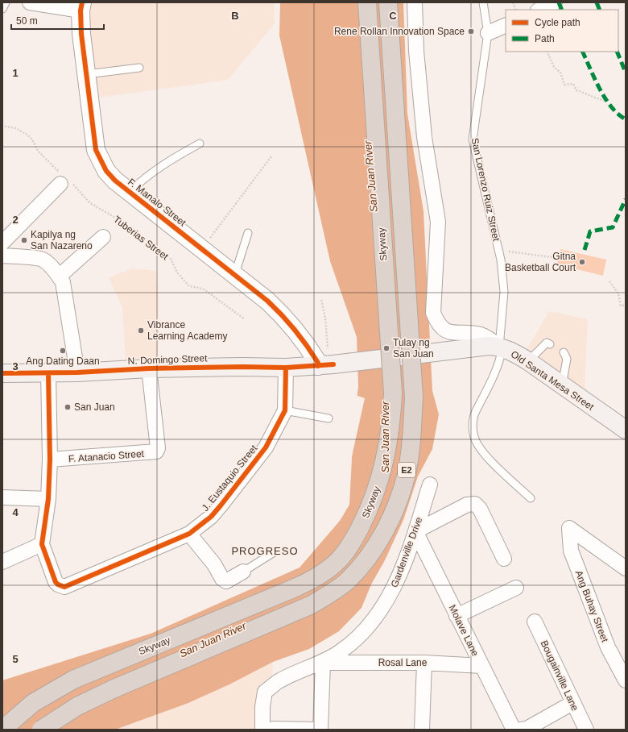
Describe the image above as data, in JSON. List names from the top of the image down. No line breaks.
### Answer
{"streets":{"highway":["Skyway","E2"],"main road":["N. Domingo Street","Old Santa Mesa Street"],"street":["F. Manalo Street","F. Atanacio Street","J. Eustaquio Street","Gardenville Drive","Ang Buhay Street","Molave Lane","Rosal Lane","Bougainville Lane"],"lane":["San Lorenzo Ruiz Street"],"path":["Tuberias Street"]},"crossings":[["San Lorenzo Ruiz Street","Old Santa Mesa Street"],["F. Manalo Street","N. Domingo Street"],["F. Manalo Street","Old Santa Mesa Street"],["N. Domingo Street","Old Santa Mesa Street"],["N. Domingo Street","F. Atanacio Street"],["N. Domingo Street","J. Eustaquio Street"],["Gardenville Drive","Molave Lane"],["Gardenville Drive","Rosal Lane"],["Molave Lane","Rosal Lane"]],"districts":["PROGRESO"],"water":["San Juan River"],"places":["Rene Rollan Innovation Space","Kapilya ng San Nazareno","Gitna Basketball Court","Vibrance Learning Academy","Tulay ng San Juan","Ang Dating Daan","San Juan"],"legend":["Cycle path","Path"],"scale_bar":"50 m","grid":{"columns":["B","C"],"rows":["1","2","3","4","5"]}}
